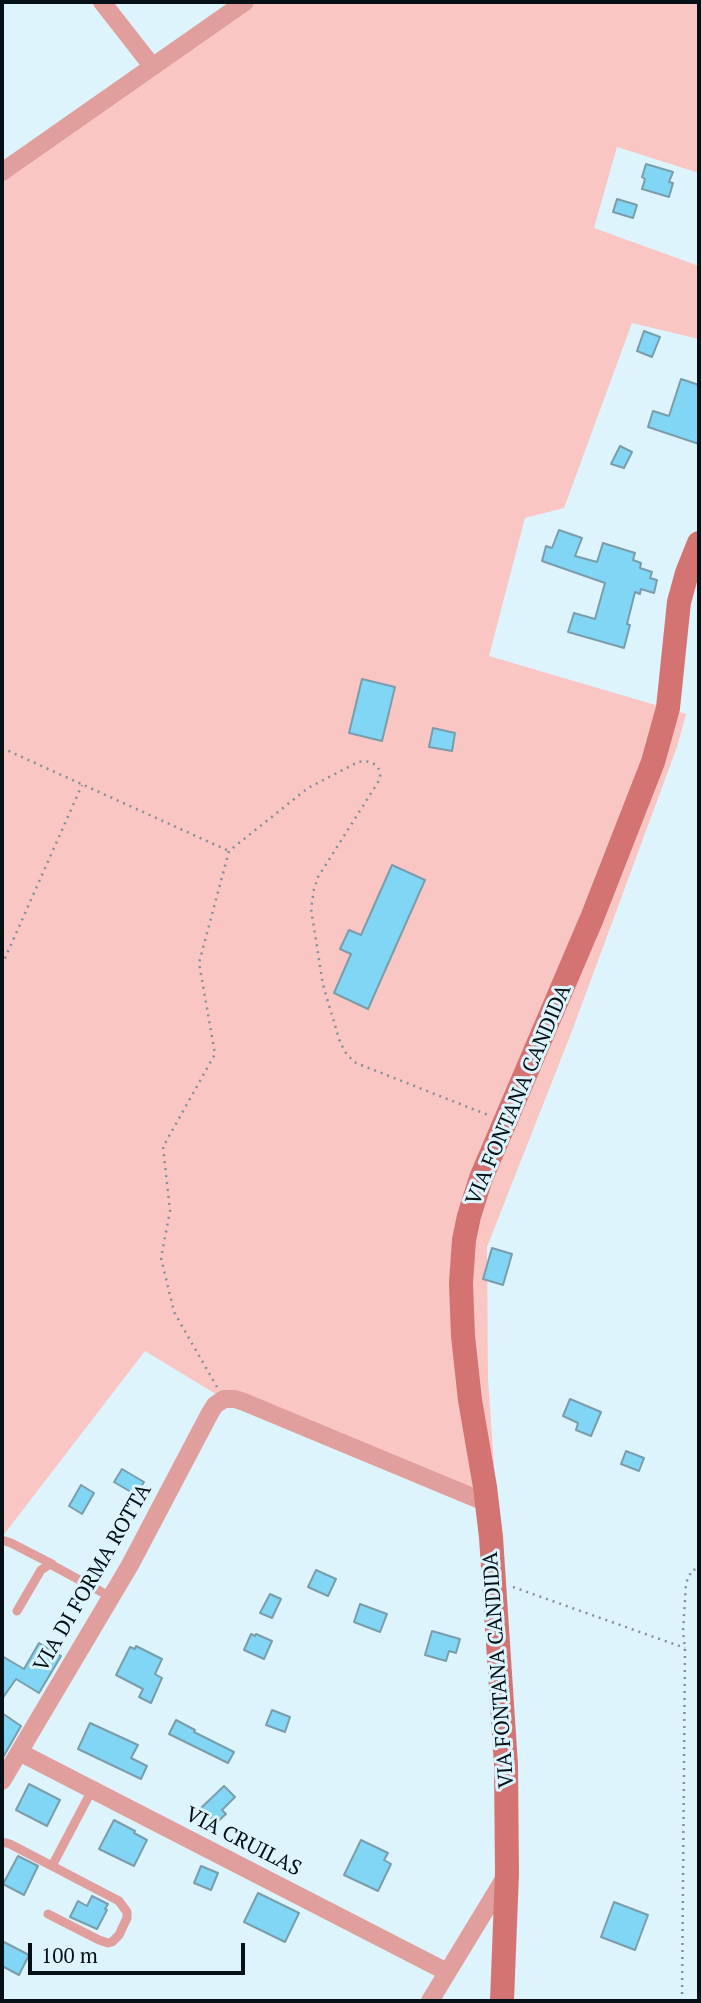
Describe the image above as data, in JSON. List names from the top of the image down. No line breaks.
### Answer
{"streets":{"main road":["VIA FONTANA CANDIDA"],"street":["VIA DI FORMA ROTTA","VIA CRUILAS"]},"crossings":[["VIA DI FORMA ROTTA","VIA CRUILAS"]],"scale_bar":"100 m"}
